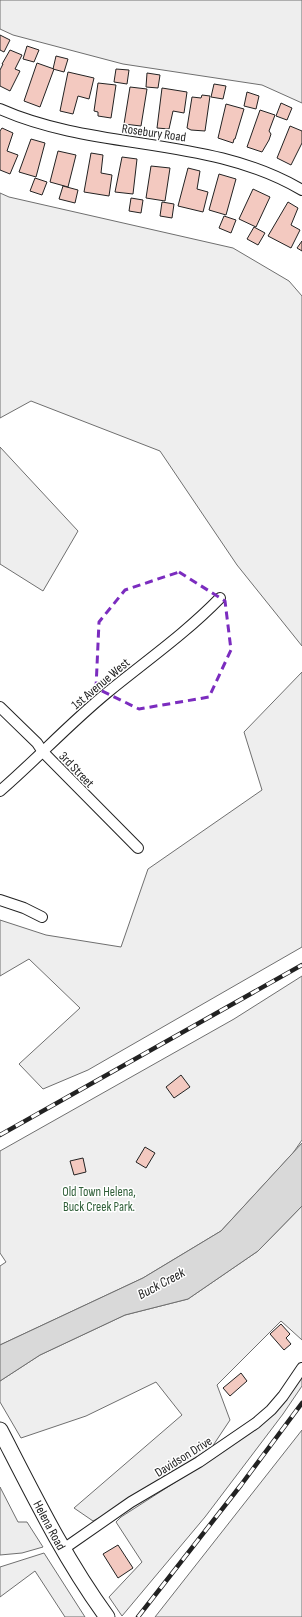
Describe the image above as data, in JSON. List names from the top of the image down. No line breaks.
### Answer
{"streets":{"main road":["Helena Road"],"street":["Rosebury Road","1st Avenue West","3rd Street","Davidson Drive"]},"crossings":[["1st Avenue West","3rd Street"],["Davidson Drive","Helena Road"]],"water":["Buck Creek"],"parks":["Old Town Helena, Buck Creek Park."]}
